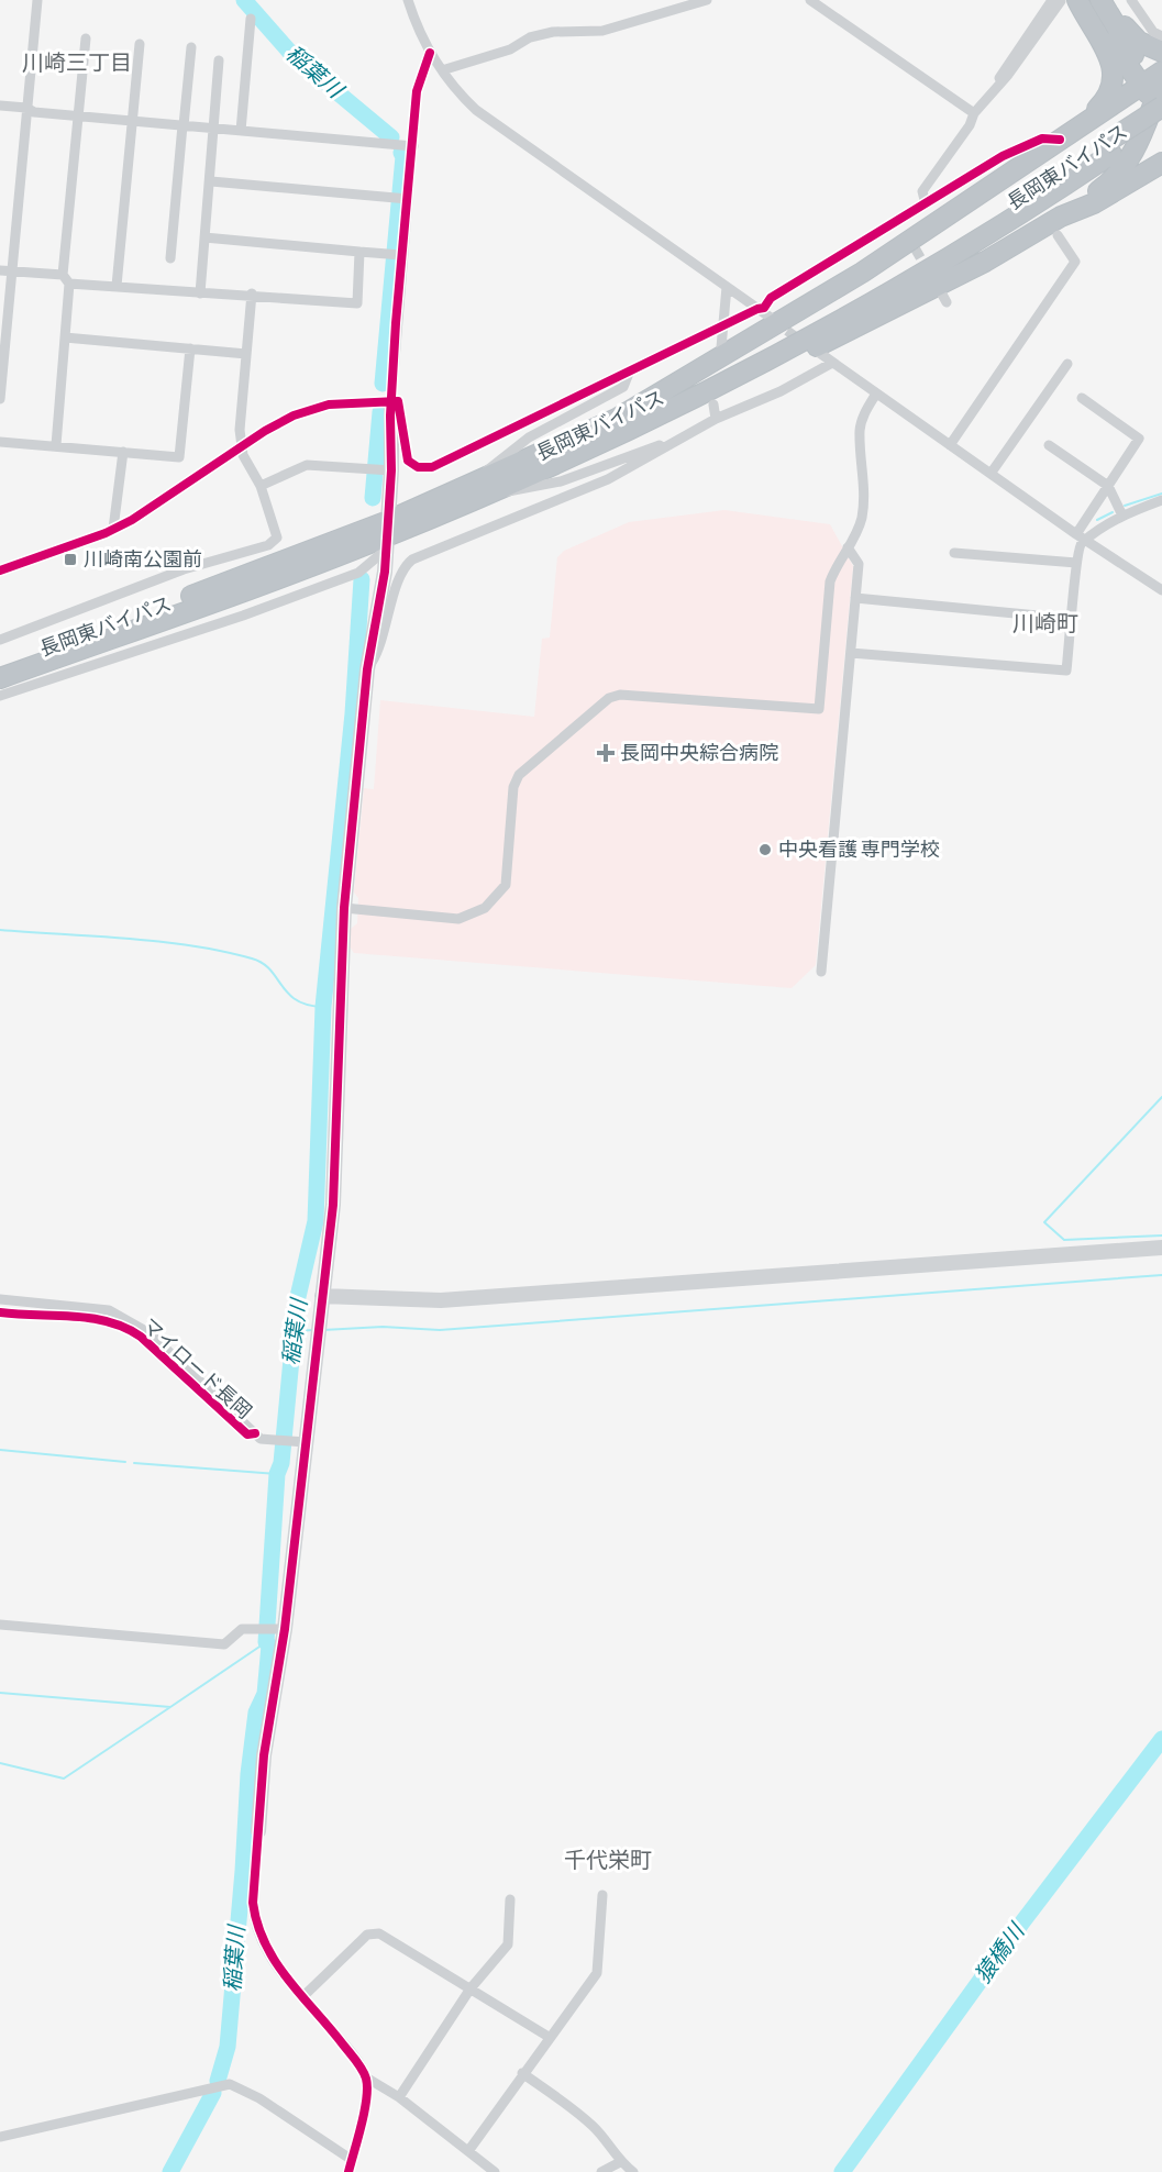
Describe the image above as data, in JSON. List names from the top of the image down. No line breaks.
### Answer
{"streets":{"highway":["長岡東バイパス"],"cycle path":["マイロード長岡"]},"districts":["川崎三丁目","川崎町","千代栄町"],"water":["稲葉川","猿橋川"],"places":{"transit":["川崎南公園前"],"health":["長岡中央綜合病院"],"other":["中央看護 専門学校"]}}
